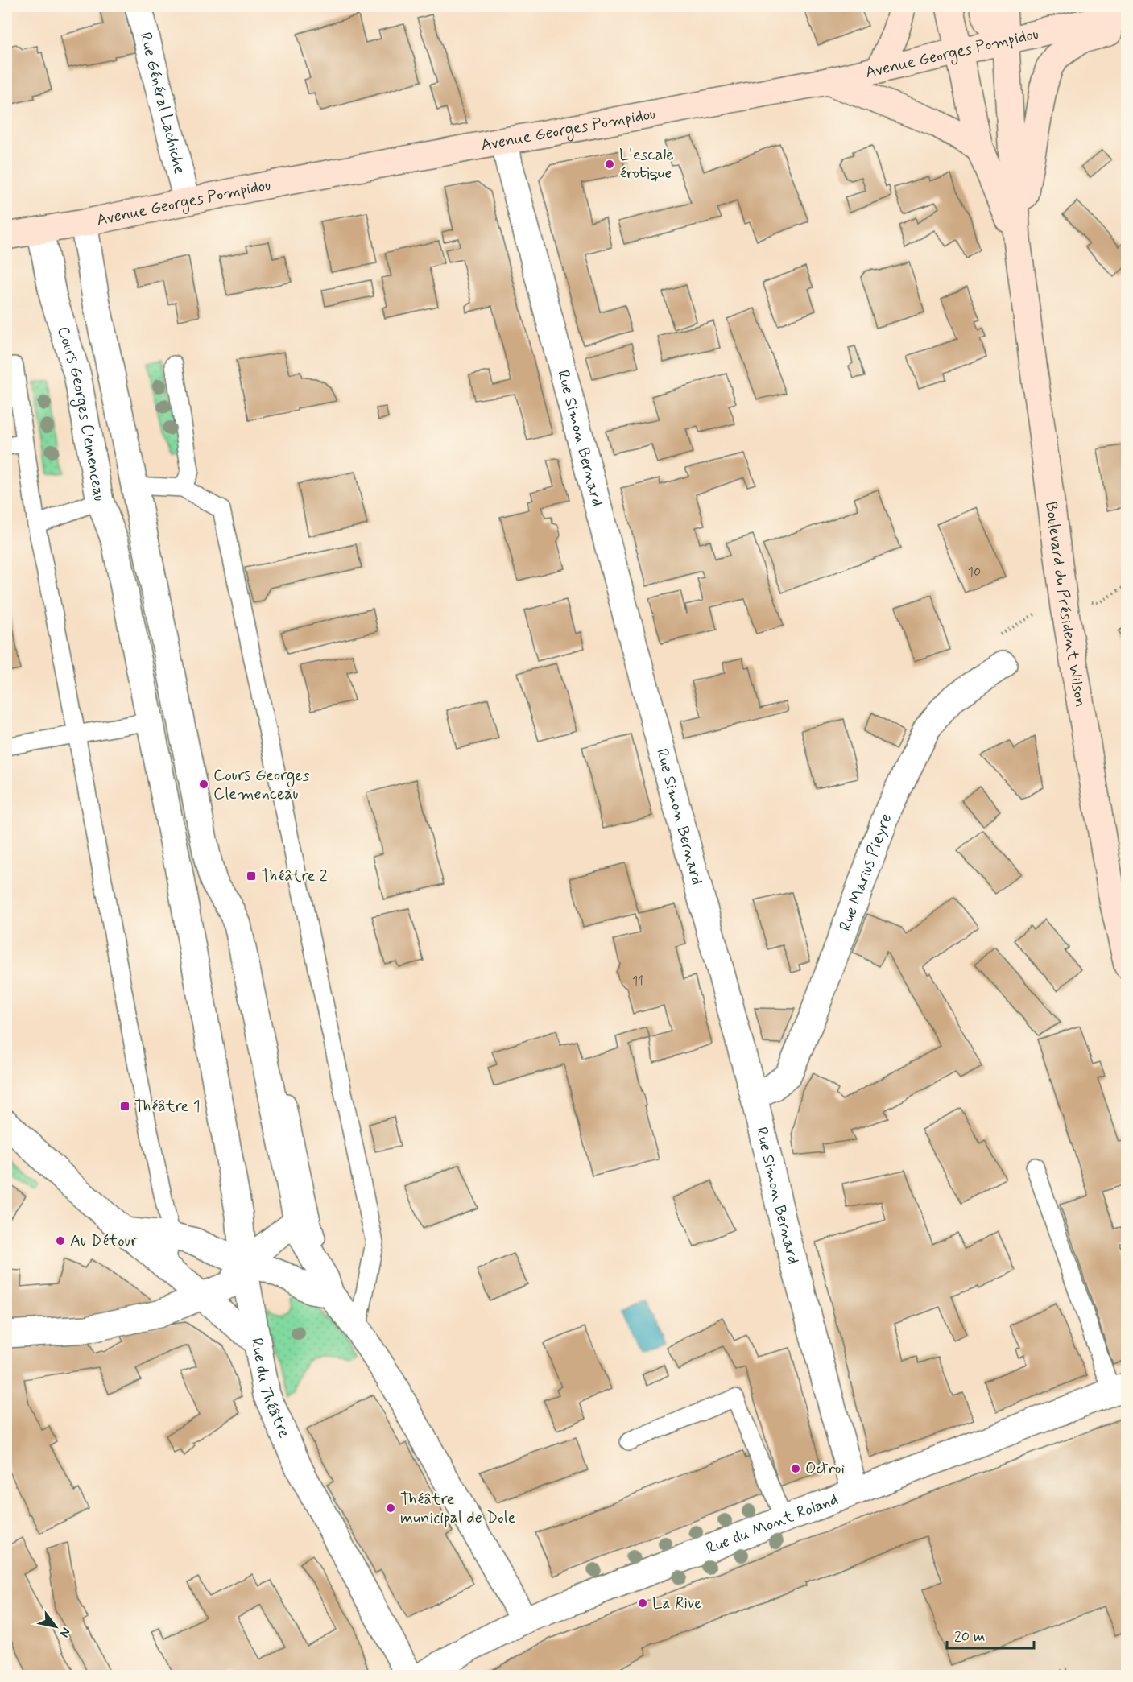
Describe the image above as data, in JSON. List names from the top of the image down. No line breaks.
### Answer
{"streets":{"main road":["Avenue Georges Pompidou","Boulevard du Président Wilson"],"street":["Rue Général Lachiche","Cours Georges Clemenceau","Rue Simon Bernard","Rue Marius Pieyre","Rue du Théâtre","Rue du Mont Roland"]},"crossings":[["Avenue Georges Pompidou","Rue Général Lachiche"],["Avenue Georges Pompidou","Cours Georges Clemenceau"],["Avenue Georges Pompidou","Rue Simon Bernard"],["Avenue Georges Pompidou","Boulevard du Président Wilson"],["Cours Georges Clemenceau","Rue du Théâtre"],["Rue Simon Bernard","Rue Marius Pieyre"],["Rue Simon Bernard","Rue du Mont Roland"]],"places":{"other":["L'escale érotique","Cours Georges Clemenceau","Au Détour","Octroi","Théâtre municipal de Dole","La Rive"],"transit":["Théâtre 2","Théâtre 1"]},"house_numbers":["10","11"],"scale_bar":"20 m","north":"bottom right"}
